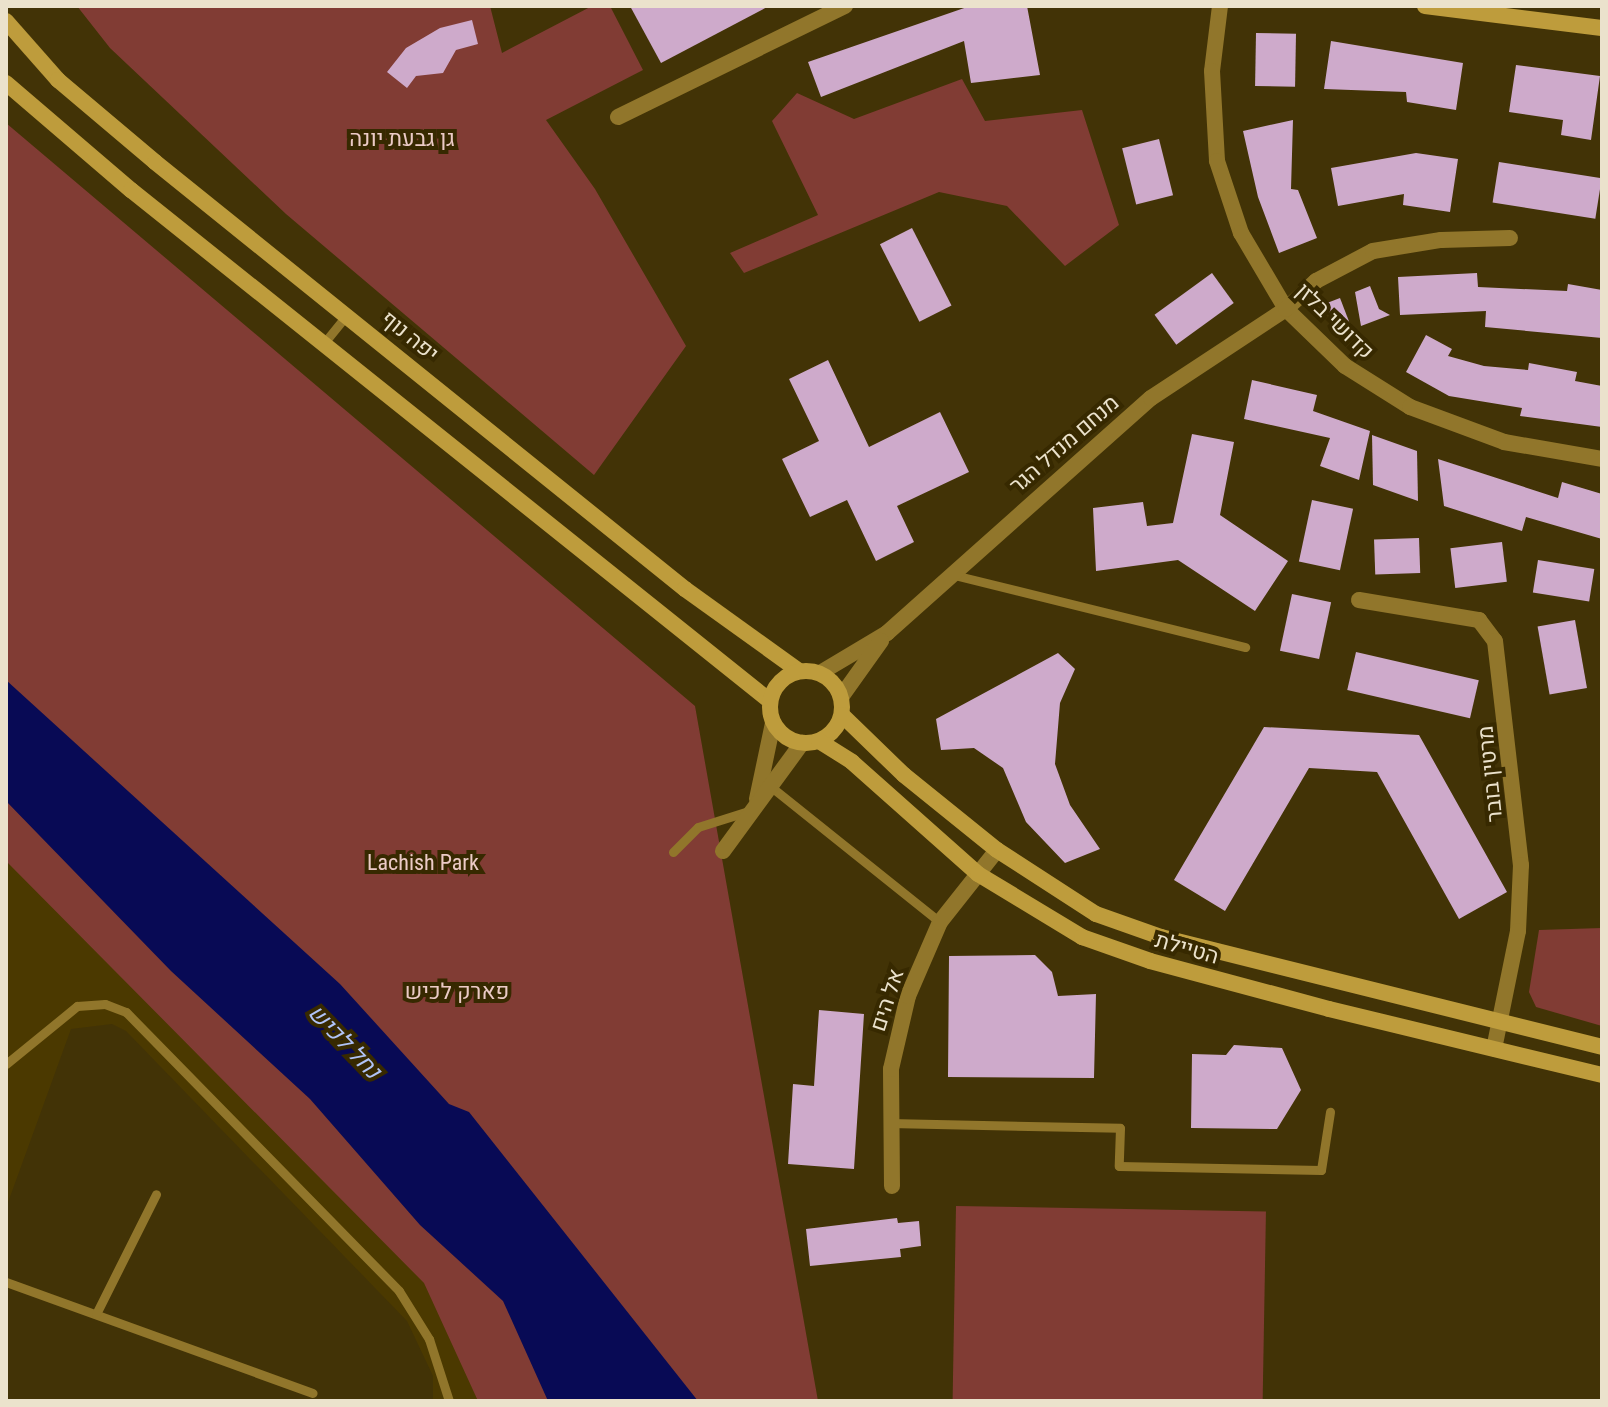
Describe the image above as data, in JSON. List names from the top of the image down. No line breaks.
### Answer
{"streets":{"main road":["יפה נוף","הטיילת"],"street":["קדושי בלזן","מנחם מנדל הגר","מרטין בובר","אל הים"]},"crossings":[["קדושי בלזן","מנחם מנדל הגר"],["יפה נוף","הטיילת"],["מרטין בובר","הטיילת"],["הטיילת","אל הים"]],"water":["נחל לכיש"],"parks":["גן גבעת יונה","Lachish Park","פארק לכיש"]}
